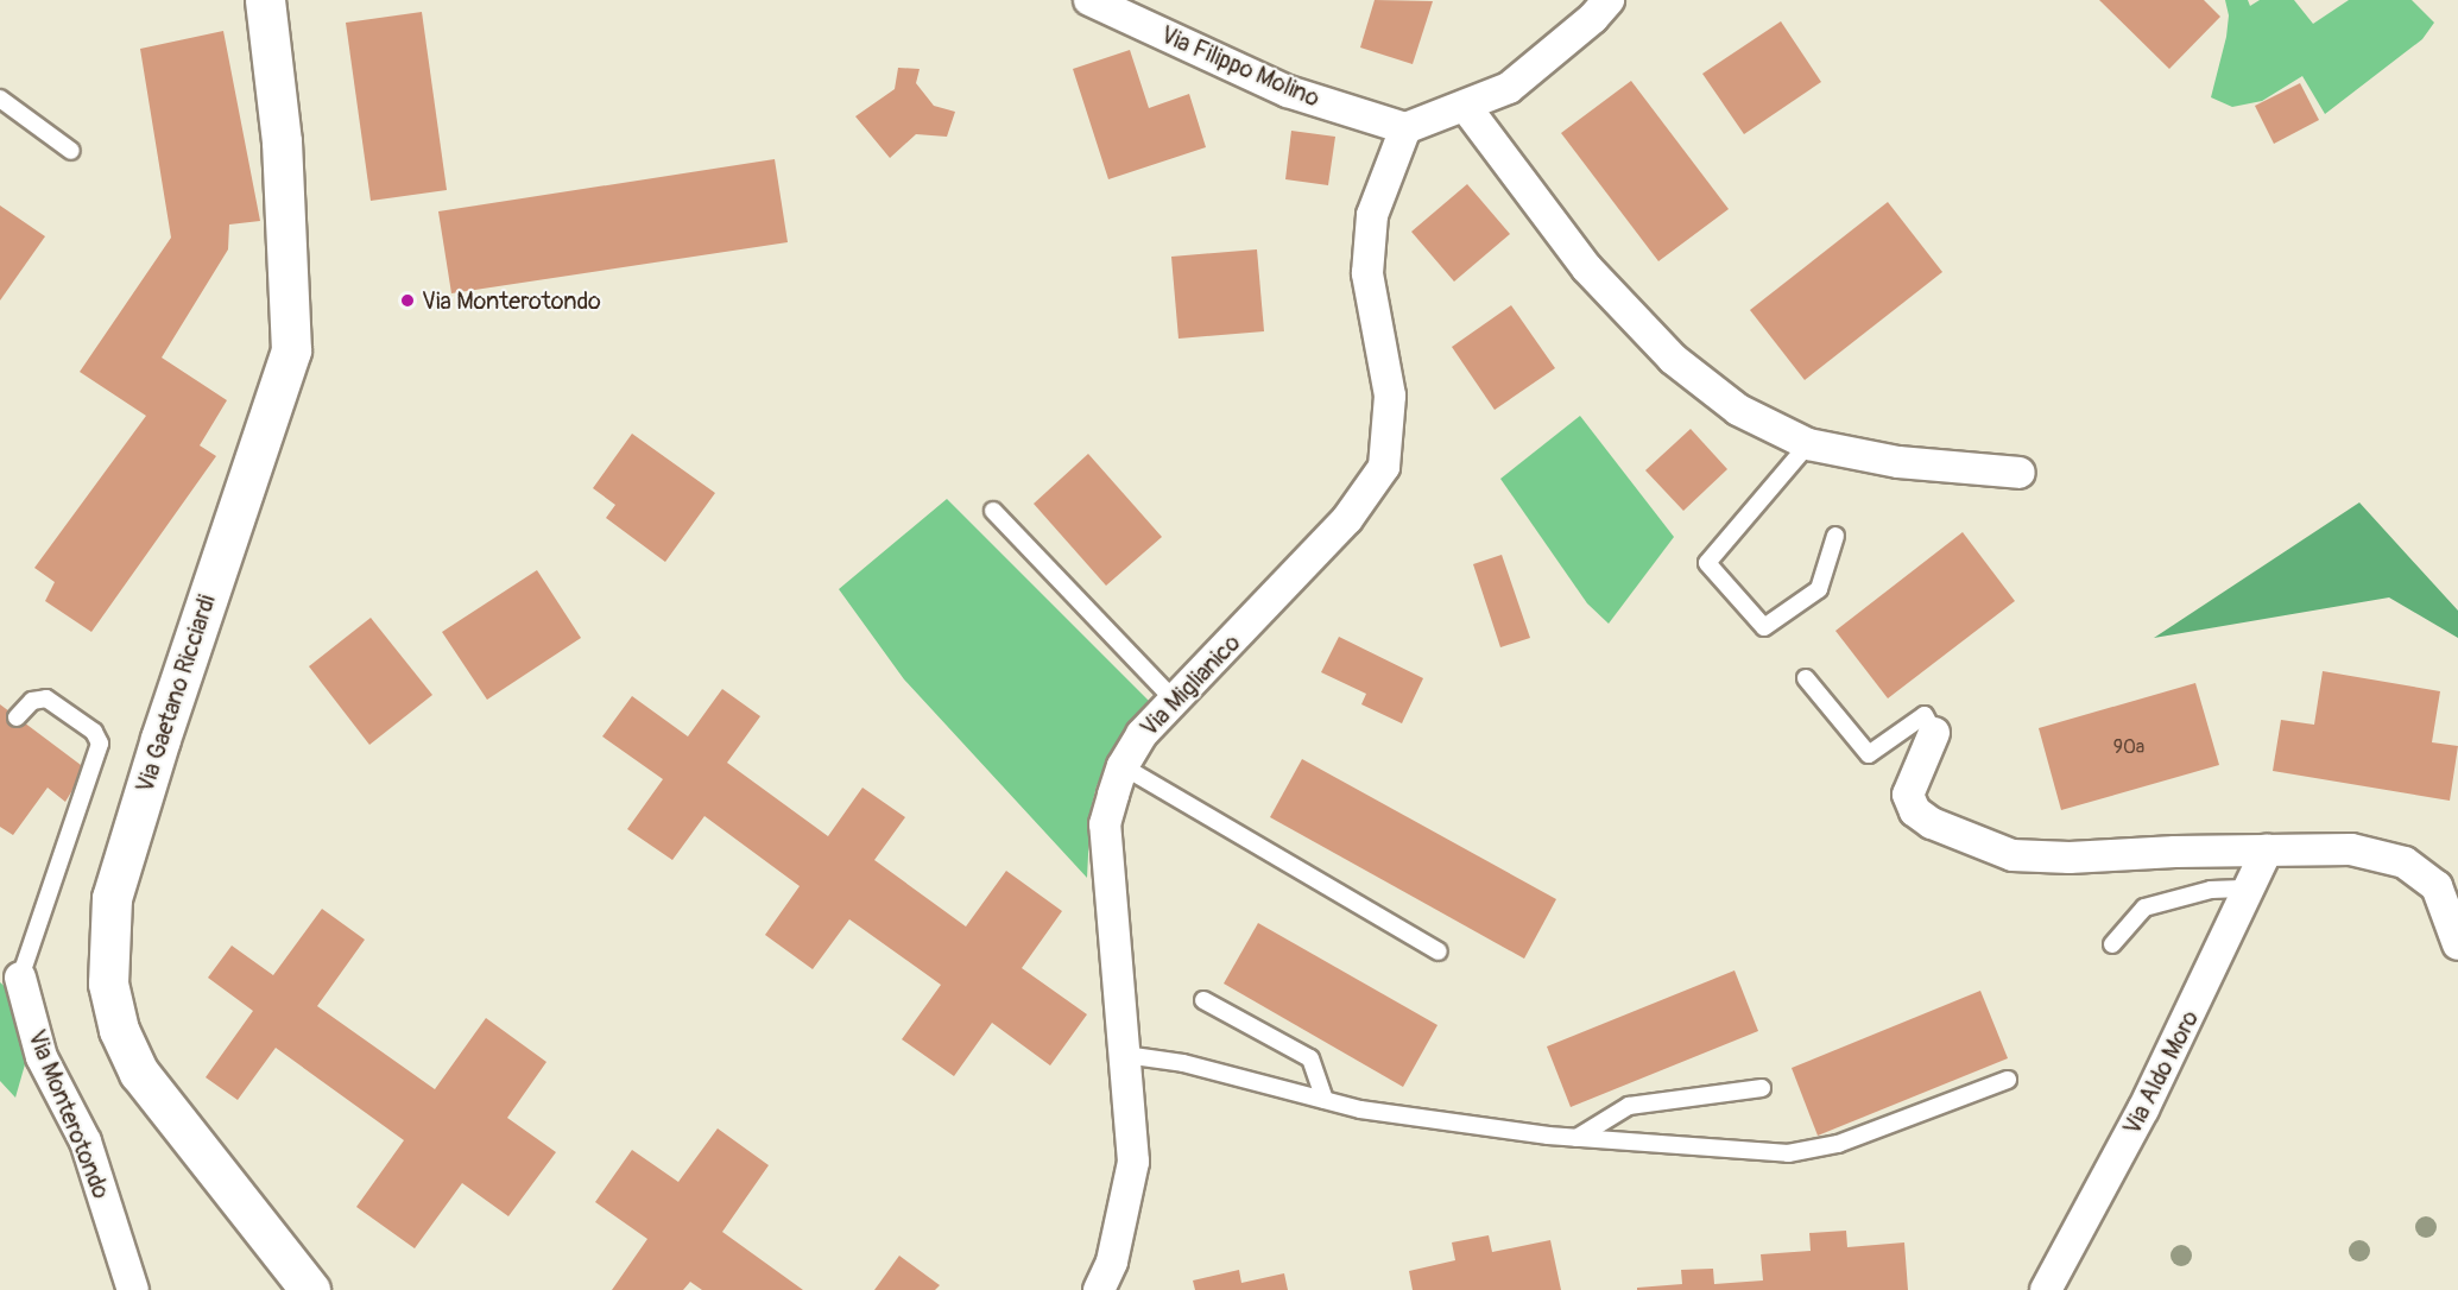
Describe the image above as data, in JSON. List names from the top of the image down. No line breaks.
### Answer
{"streets":{"street":["Via Filippo Molino","Via Miglianico","Via Gaetano Ricciardi","Via Aldo Moro","Via Monterotondo"]},"crossings":[["Via Filippo Molino","Via Miglianico"]],"places":["Via Monterotondo"],"house_numbers":["90a"]}
